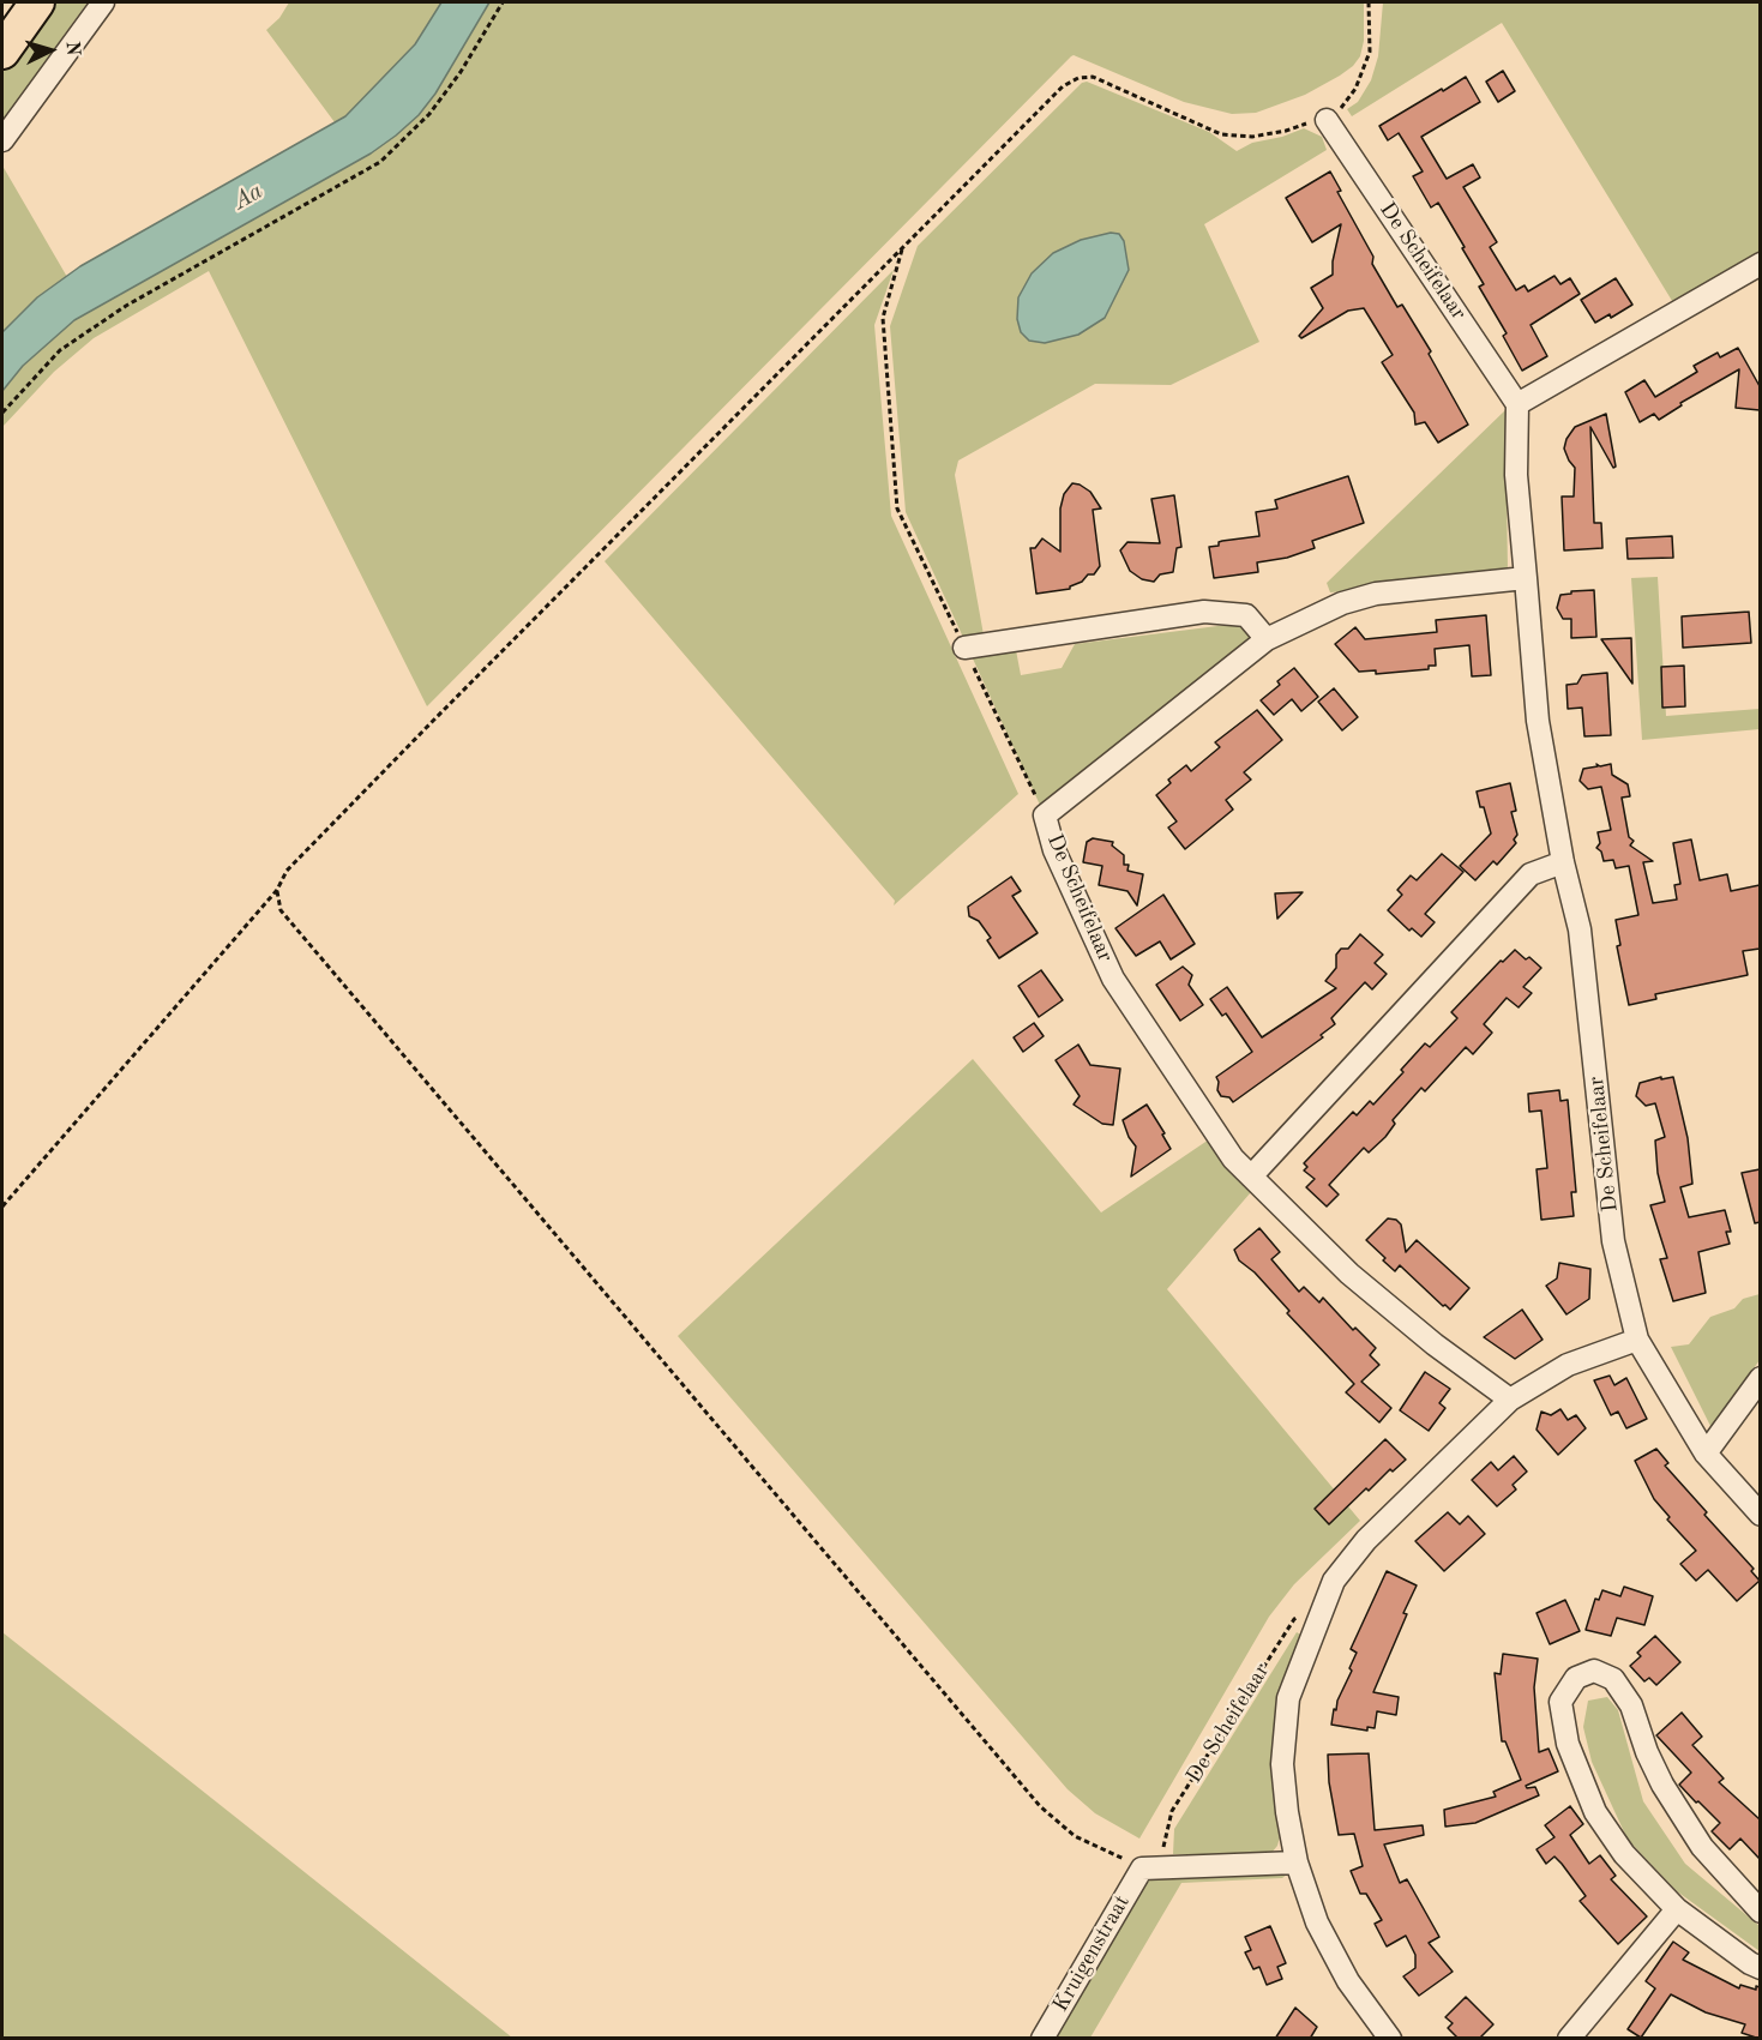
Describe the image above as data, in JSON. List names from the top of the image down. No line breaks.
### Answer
{"streets":{"street":["De Scheifelaar","Kruigenstraat"]},"crossings":[["De Scheifelaar","Kruigenstraat"]],"water":["Aa"],"north":"right"}
